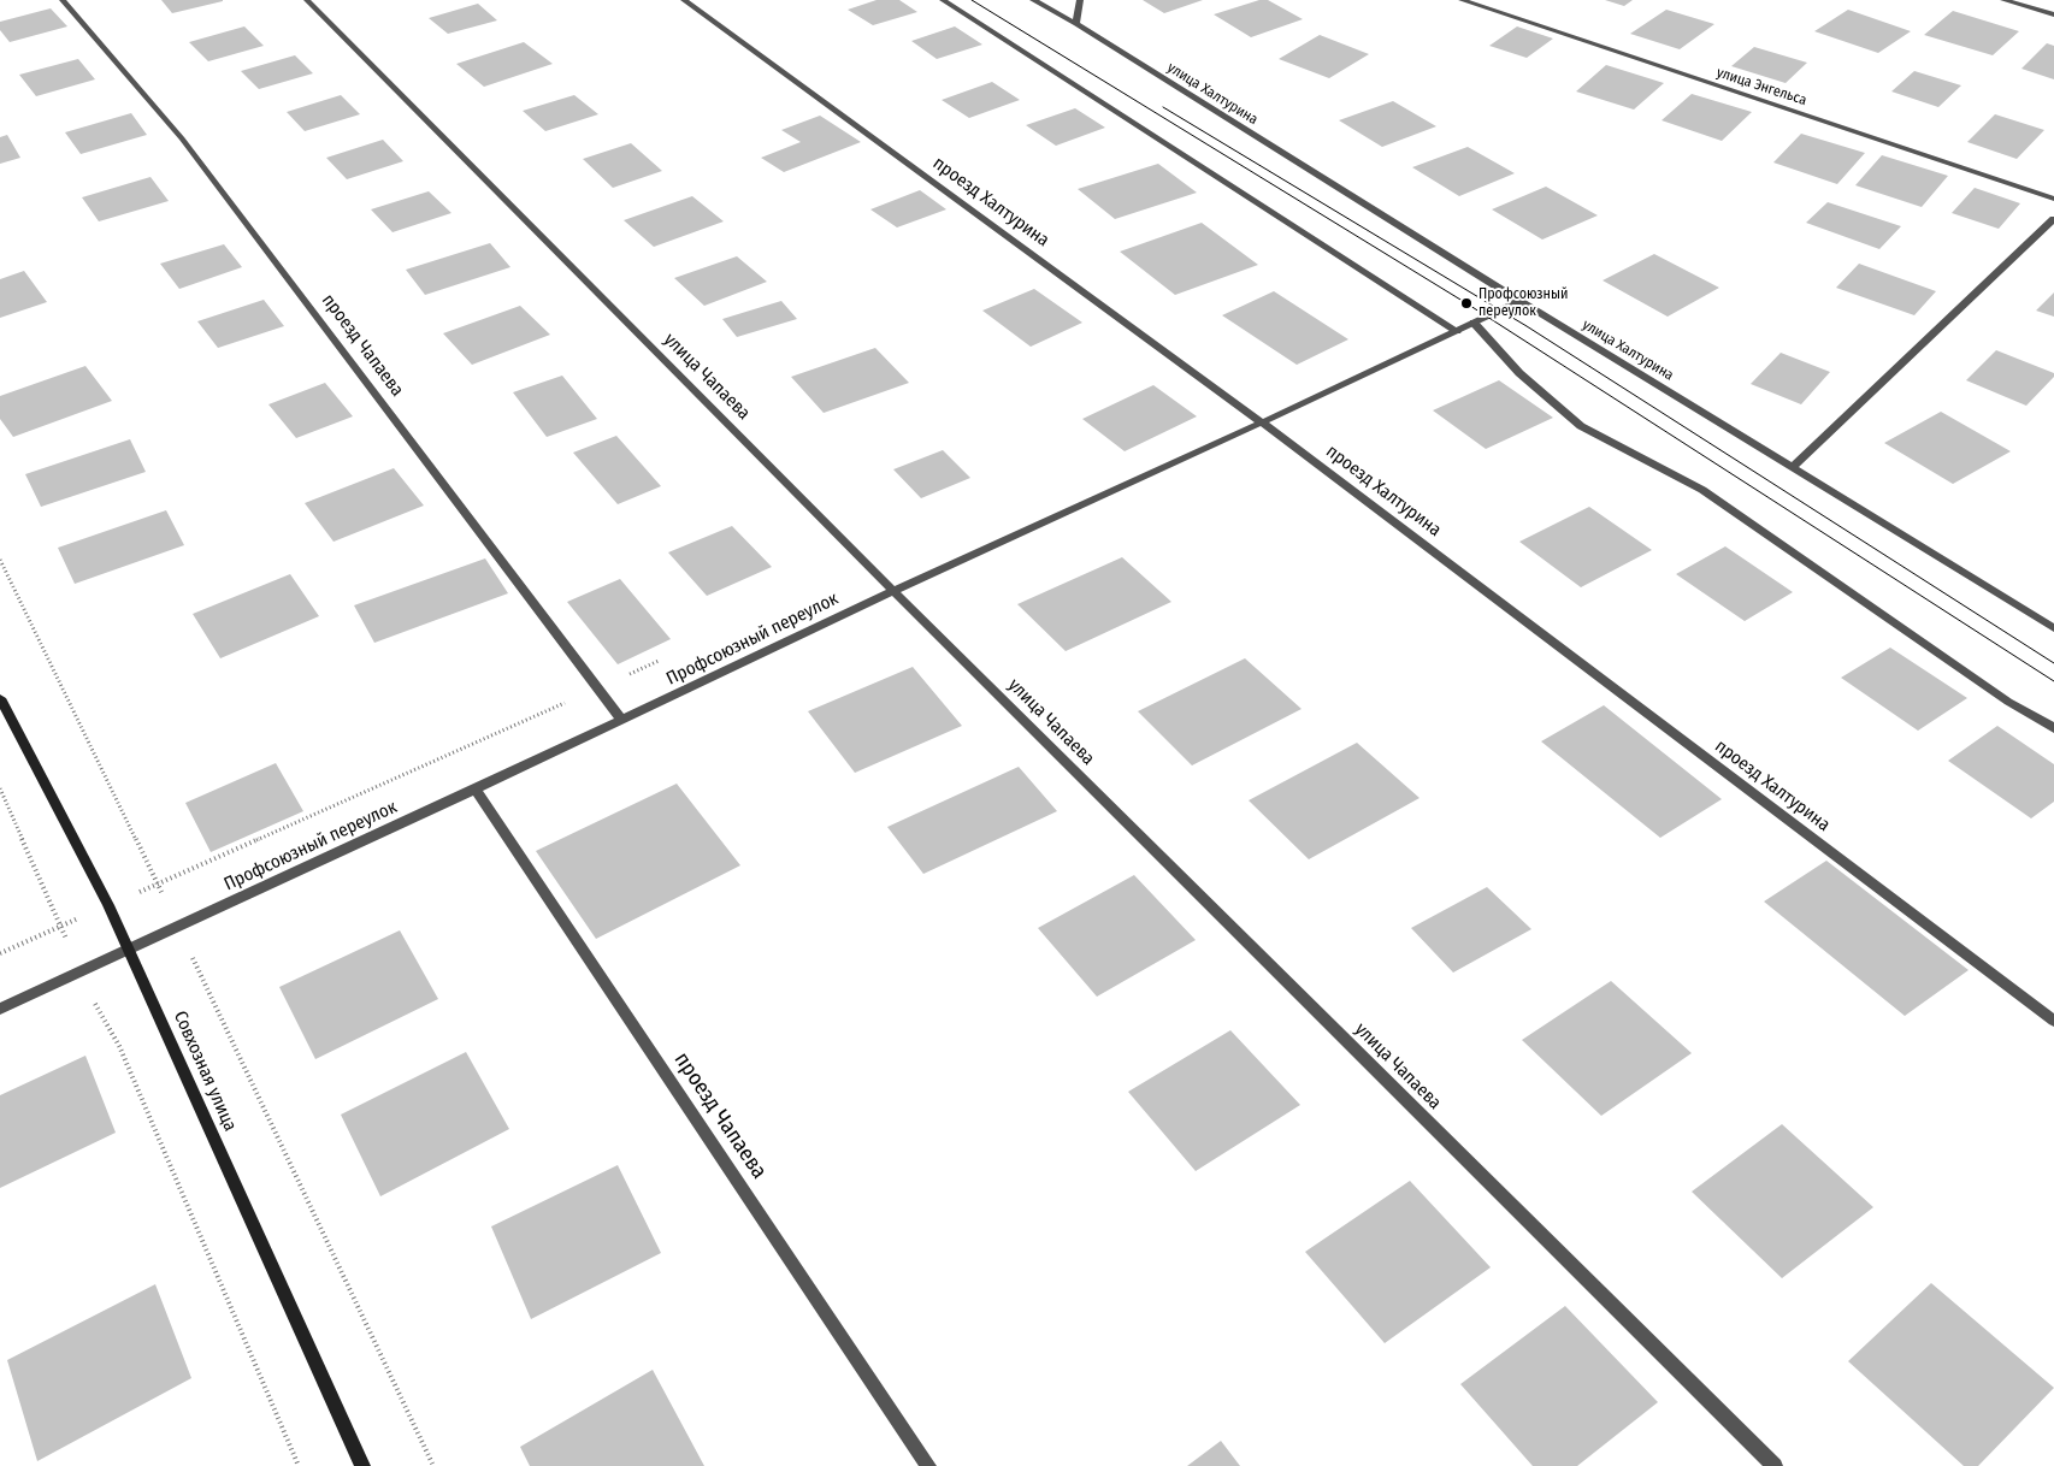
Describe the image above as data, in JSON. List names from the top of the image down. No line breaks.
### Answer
{"streets":{"street":["улица Энгельса","улица Халтурина","проезд Халтурина","проезд Чапаева","улица Чапаева","Профсоюзный переулок","Совхозная улица"]},"crossings":[["улица Халтурина","Профсоюзный переулок"],["проезд Халтурина","Профсоюзный переулок"],["проезд Чапаева","Профсоюзный переулок"],["улица Чапаева","Профсоюзный переулок"],["Профсоюзный переулок","Совхозная улица"]],"places":["Профсоюзный переулок"]}
